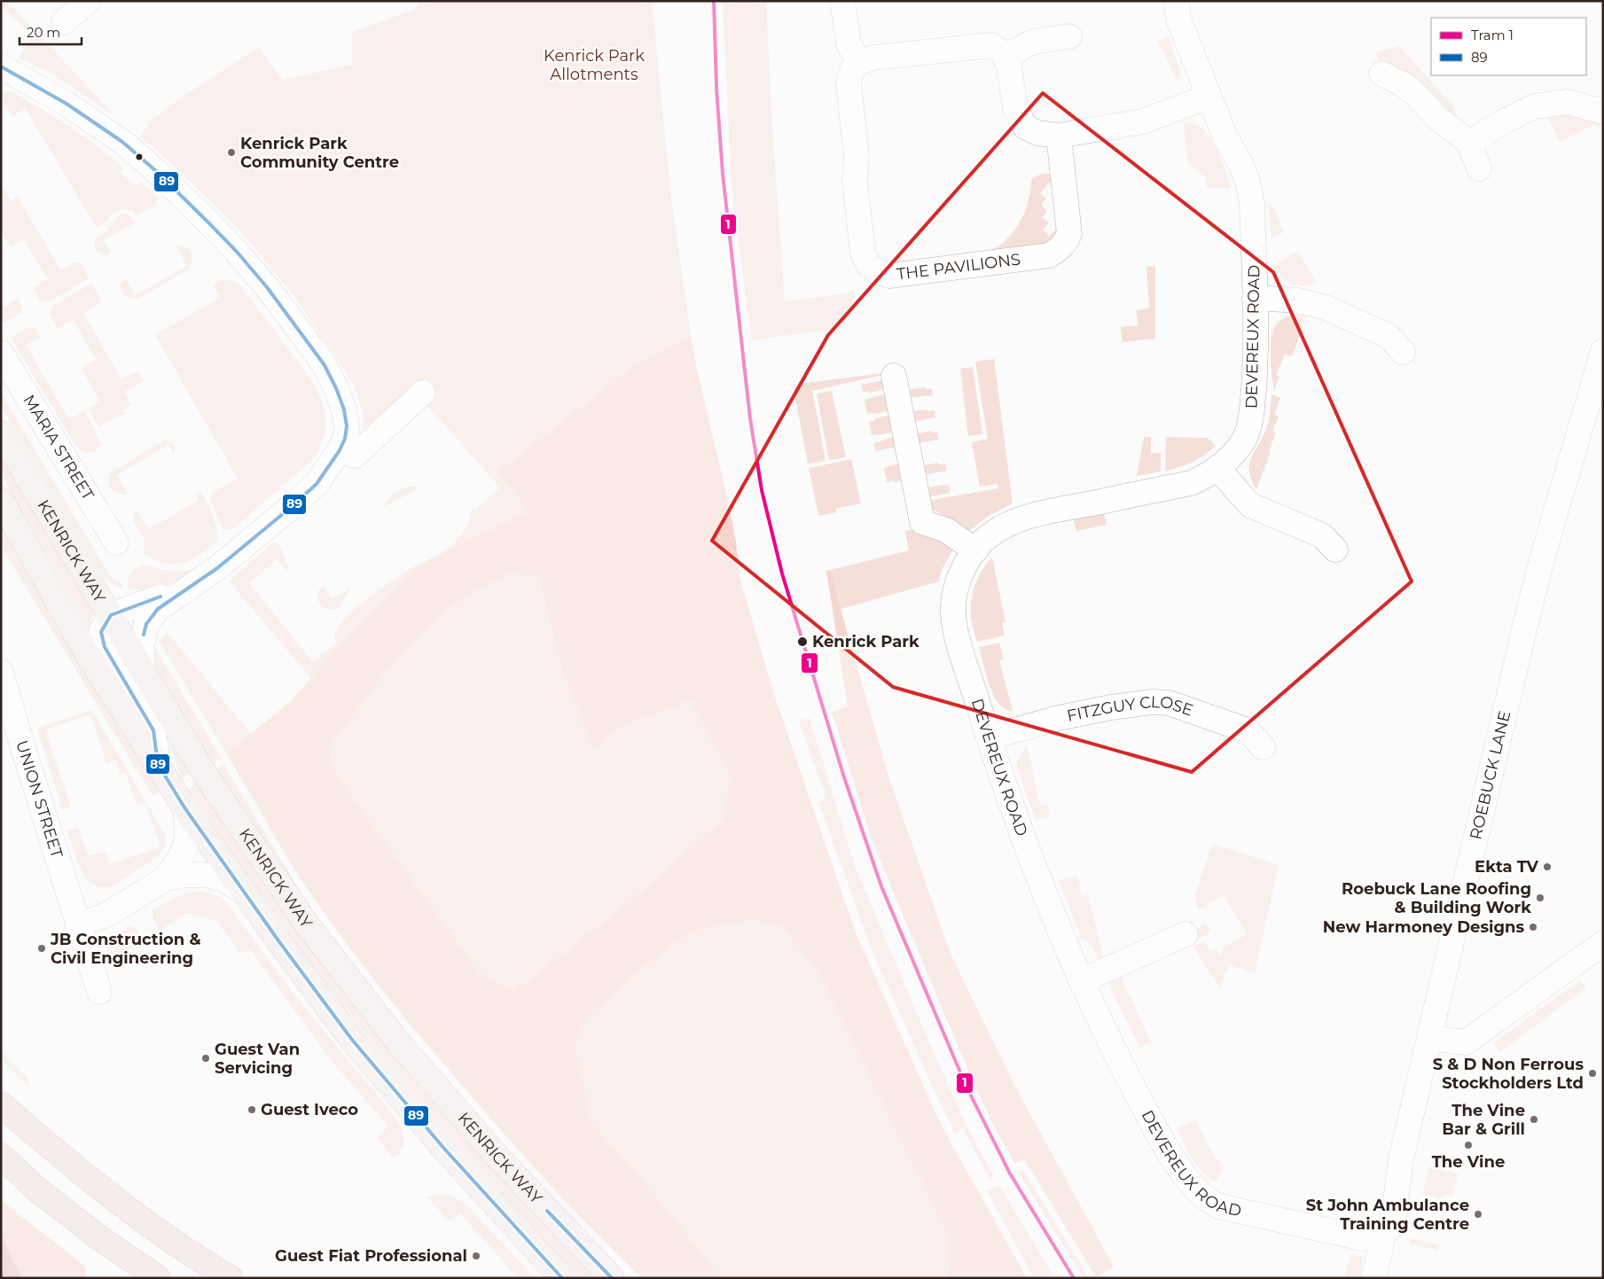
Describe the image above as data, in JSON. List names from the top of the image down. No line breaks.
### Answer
{"streets":{"main road":["KENRICK WAY"],"street":["THE PAVILIONS","DEVEREUX ROAD","MARIA STREET","FITZGUY CLOSE","ROEBUCK LANE","UNION STREET"]},"crossings":[["DEVEREUX ROAD","FITZGUY CLOSE"],["DEVEREUX ROAD","ROEBUCK LANE"]],"parks":["Kenrick Park Allotments"],"places":["Kenrick Park Community Centre","Kenrick Park","Ekta TV","Roebuck Lane Roofing & Building Work","New Harmoney Designs","JB Construction & Civil Engineering","Guest Van Servicing","S & D Non Ferrous Stockholders Ltd","Guest Iveco","The Vine Bar & Grill","The Vine","St John Ambulance Training Centre","Guest Fiat Professional"],"lines":["tram line 1","transit line 89"],"legend":["Tram 1","89"],"scale_bar":"20 m"}
